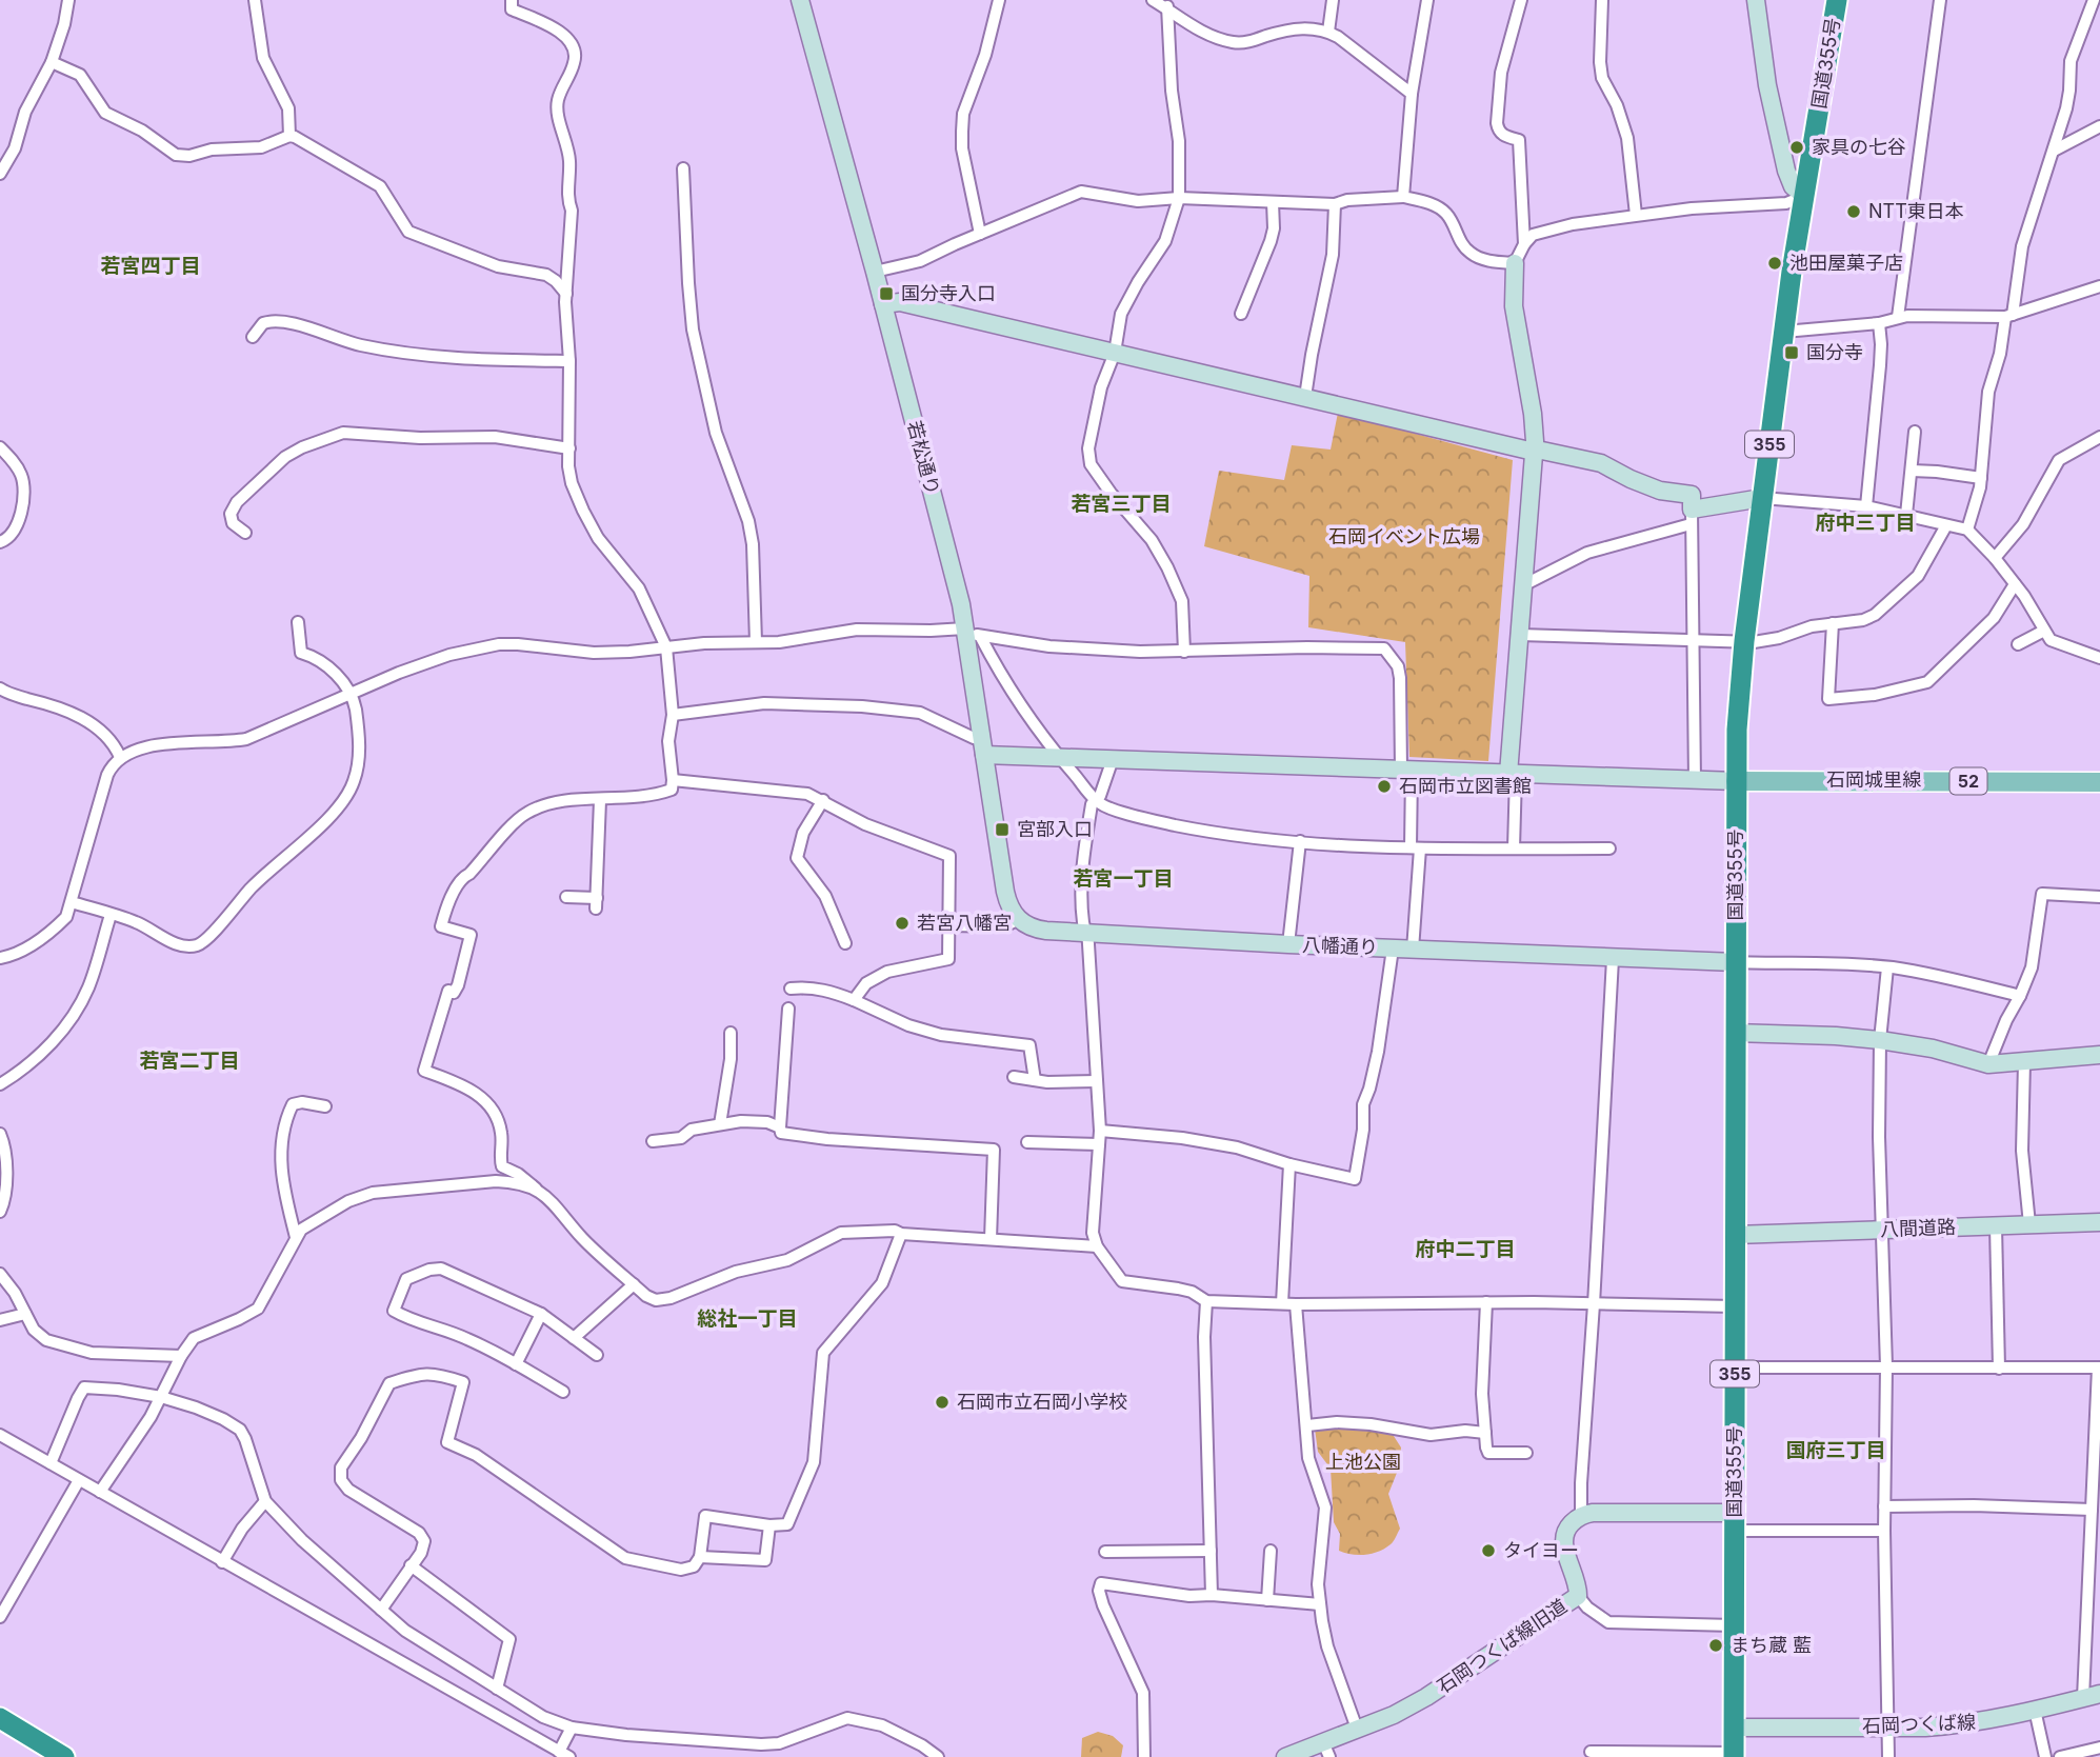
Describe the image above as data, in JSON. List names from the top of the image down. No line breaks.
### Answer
{"streets":{"highway":["国道355号","355"],"main road":["石岡城里線","52"],"street":["若松通り","八幡通り","八間道路","石岡つくば線旧道","石岡つくば線"]},"crossings":[["国道355号","石岡城里線"],["国道355号","八幡通り"],["国道355号","八間道路"],["国道355号","石岡つくば線"],["若松通り","八幡通り"]],"districts":["若宮四丁目","若宮三丁目","府中三丁目","若宮一丁目","若宮二丁目","府中二丁目","総社一丁目","国府三丁目"],"parks":["石岡イベント広場","上池公園"],"places":{"other":["家具の七谷","NTT東日本","池田屋菓子店","石岡市立図書館","若宮八幡宮","石岡市立石岡小学校","タイヨー","まち蔵 藍"],"transit":["国分寺入口","国分寺","宮部入口"]}}
